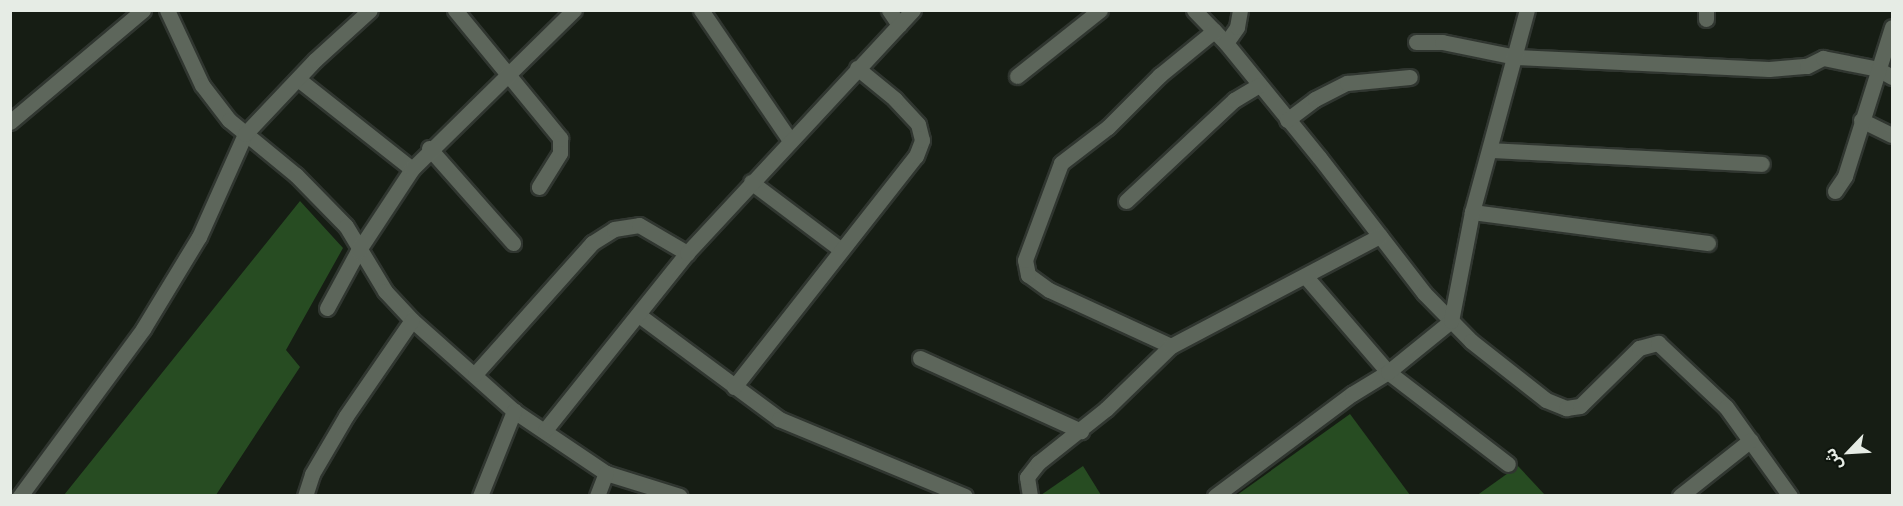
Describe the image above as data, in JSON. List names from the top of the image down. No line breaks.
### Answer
{"north":"bottom left"}
